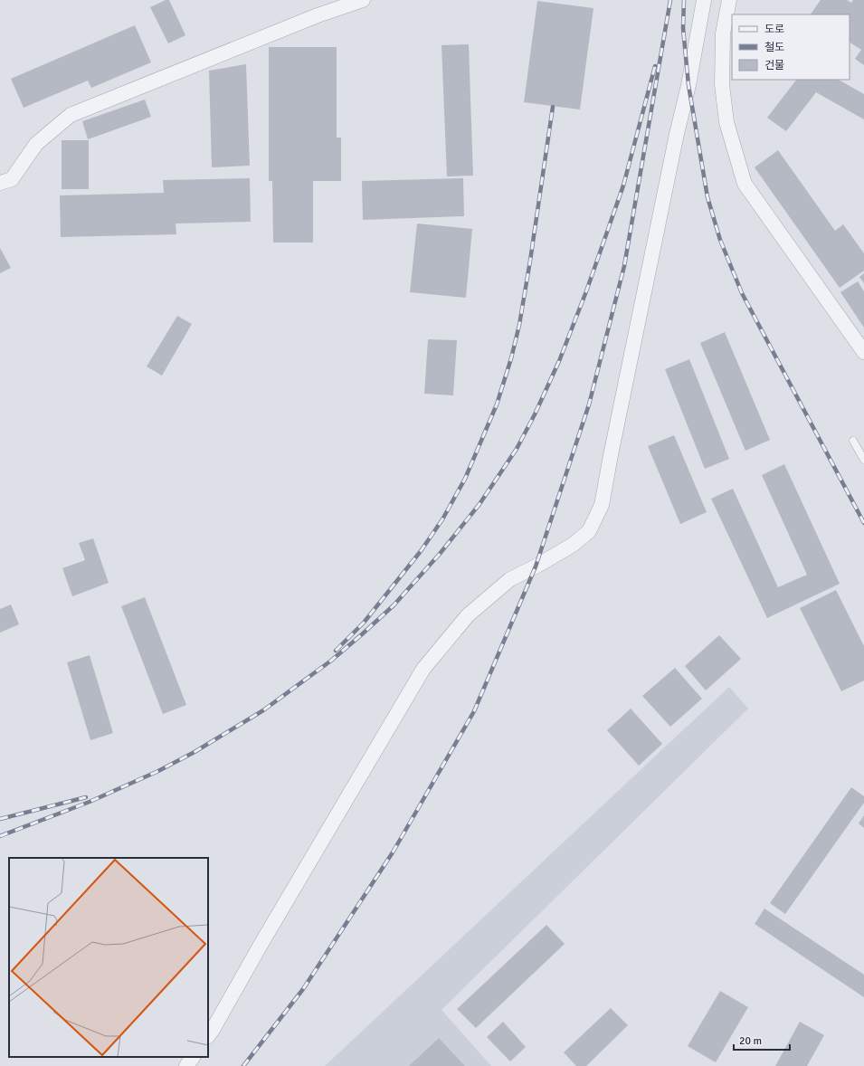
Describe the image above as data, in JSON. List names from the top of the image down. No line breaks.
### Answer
{"legend":["도로","철도","건물"],"scale_bar":"20 m"}
